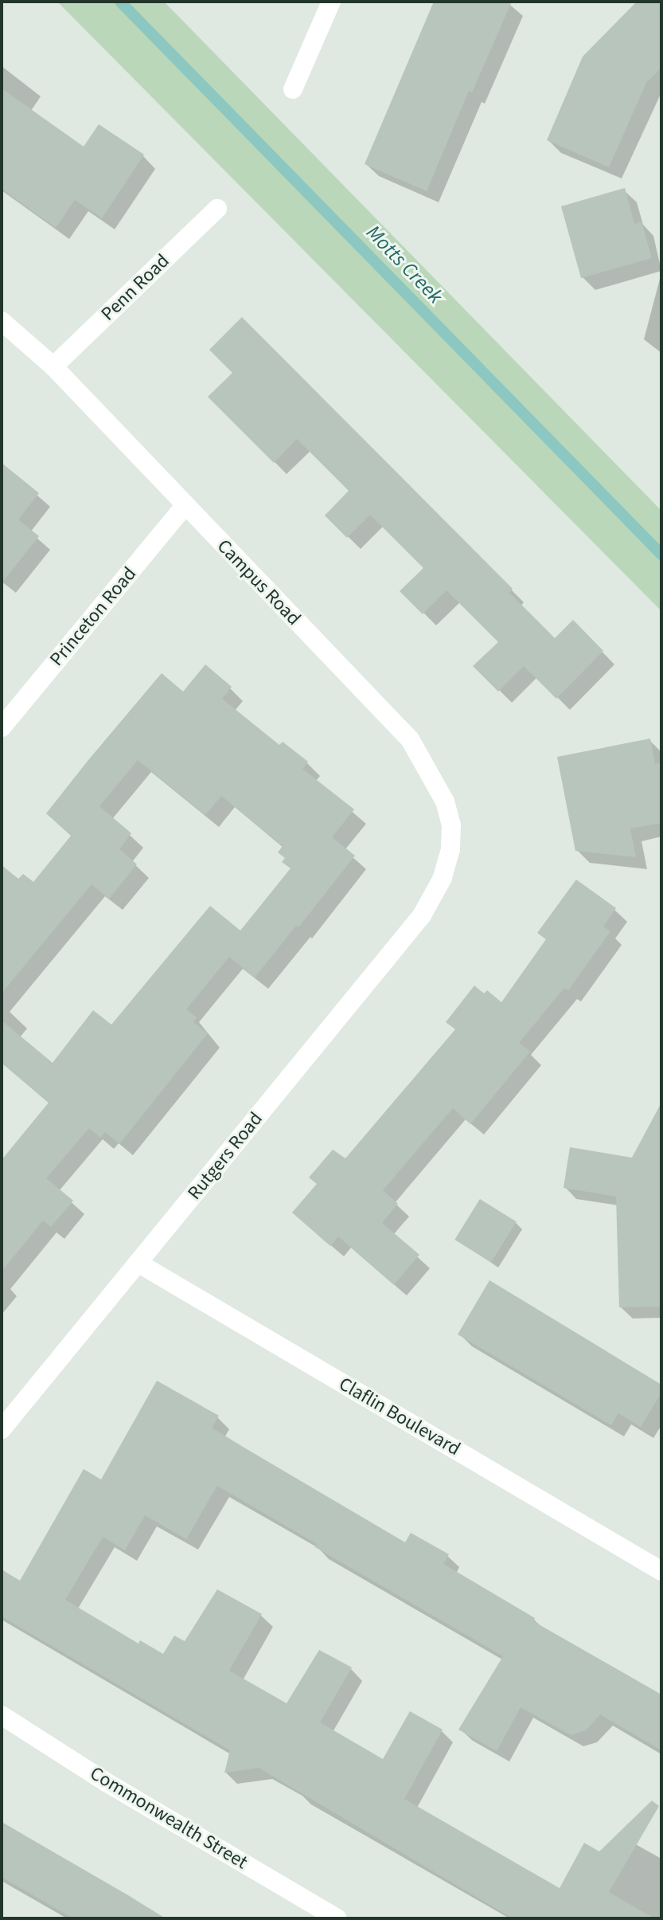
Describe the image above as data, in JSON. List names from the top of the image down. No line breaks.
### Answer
{"streets":{"street":["Penn Road","Campus Road","Princeton Road","Rutgers Road","Claflin Boulevard","Commonwealth Street"]},"crossings":[["Penn Road","Campus Road"],["Campus Road","Princeton Road"],["Campus Road","Rutgers Road"],["Rutgers Road","Claflin Boulevard"]],"water":["Motts Creek"]}
